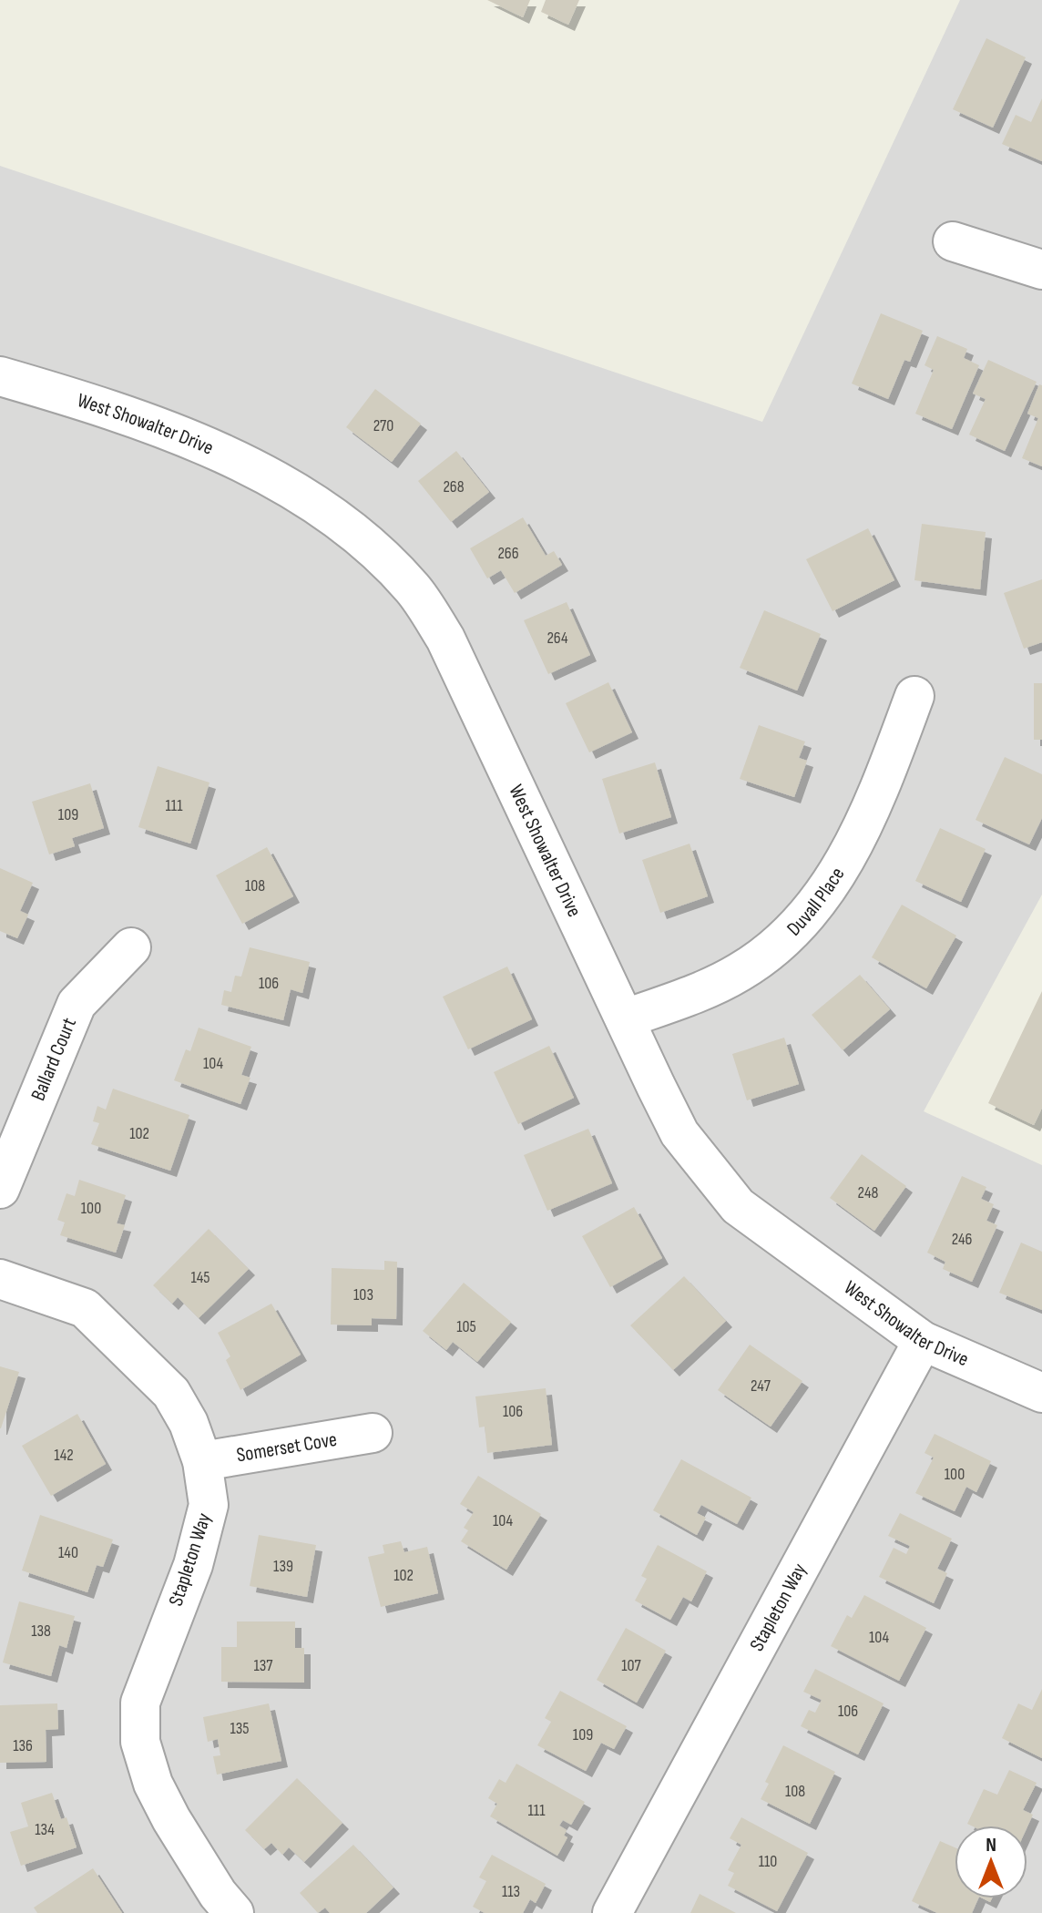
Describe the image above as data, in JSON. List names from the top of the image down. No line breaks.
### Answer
{"streets":{"street":["West Showalter Drive","Duvall Place","Ballard Court","Somerset Cove","Stapleton Way"]},"crossings":[["West Showalter Drive","Duvall Place"],["West Showalter Drive","Stapleton Way"],["Somerset Cove","Stapleton Way"]],"house_numbers":["270","268","266","264","111","109","108","106","104","102","248","100","246","145","103","105","247","106","142","100","104","140","139","102","138","104","137","107","106","135","109","136","108","111","134","110","113"],"north":"top"}
